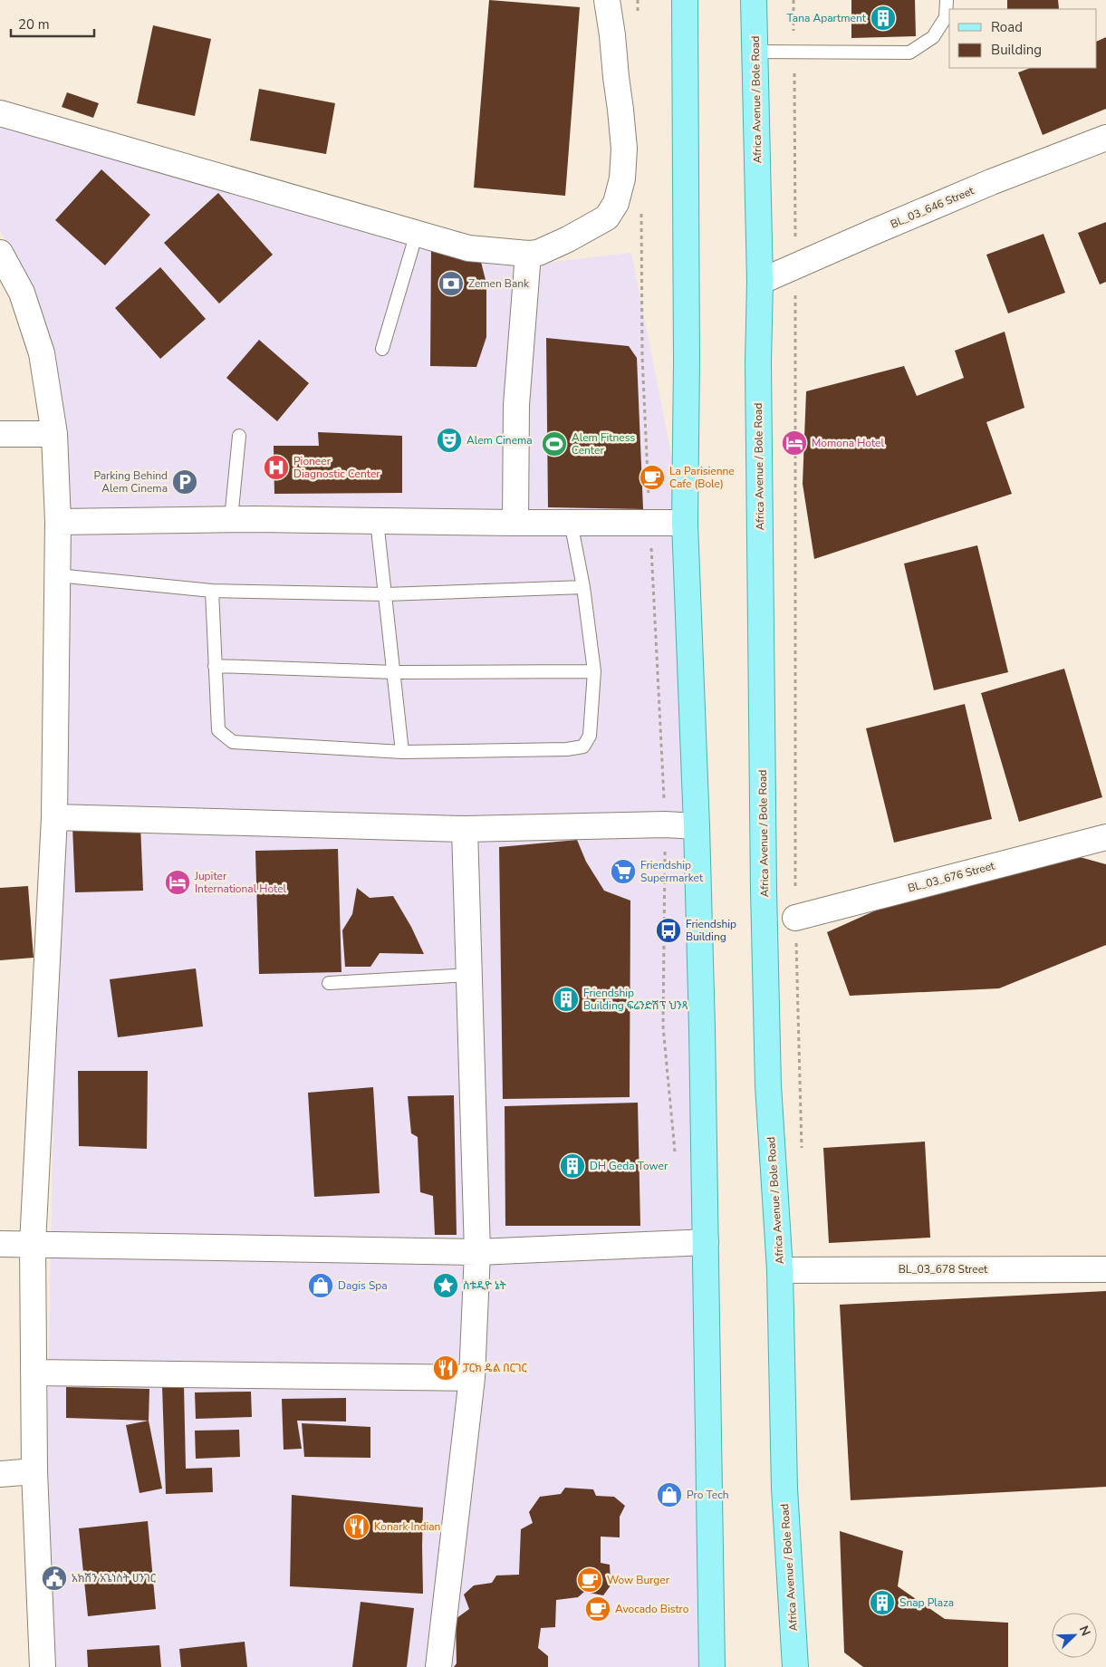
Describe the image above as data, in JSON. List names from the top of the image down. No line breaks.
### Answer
{"streets":{"main road":["Africa Avenue / Bole Road"],"street":["BL_03_646 Street","BL_03_676 Street","BL_03_678 Street"]},"crossings":[["Africa Avenue / Bole Road","BL_03_646 Street"],["Africa Avenue / Bole Road","BL_03_678 Street"]],"places":{"building":["Tana Apartment","Friendship Building ፍሬንድሽፕ ህንጻ","DH Geda Tower","Snap Plaza"],"bank":["Zemen Bank"],"theatre":["Alem Cinema"],"hotel":["Momona Hotel","Jupiter International Hotel"],"sports":["Alem Fitness Center"],"hospital":["Pioneer Diagnostic Center"],"cafe":["La Parisienne Cafe (Bole)","Wow Burger","Avocado Bistro"],"parking":["Parking Behind Alem Cinema"],"supermarket":["Friendship Supermarket"],"bus stop":["Friendship Building"],"shop":["Dagis Spa","Pro Tech"],"place":["ስቱዲዮ ኔት"],"restaurant":["ፓርክ ዴል በርገር","Konark Indian"],"public building":["አክሽን አጌነስት ሀንገር"]},"legend":["Road","Building"],"scale_bar":"20 m","north":"top right"}
